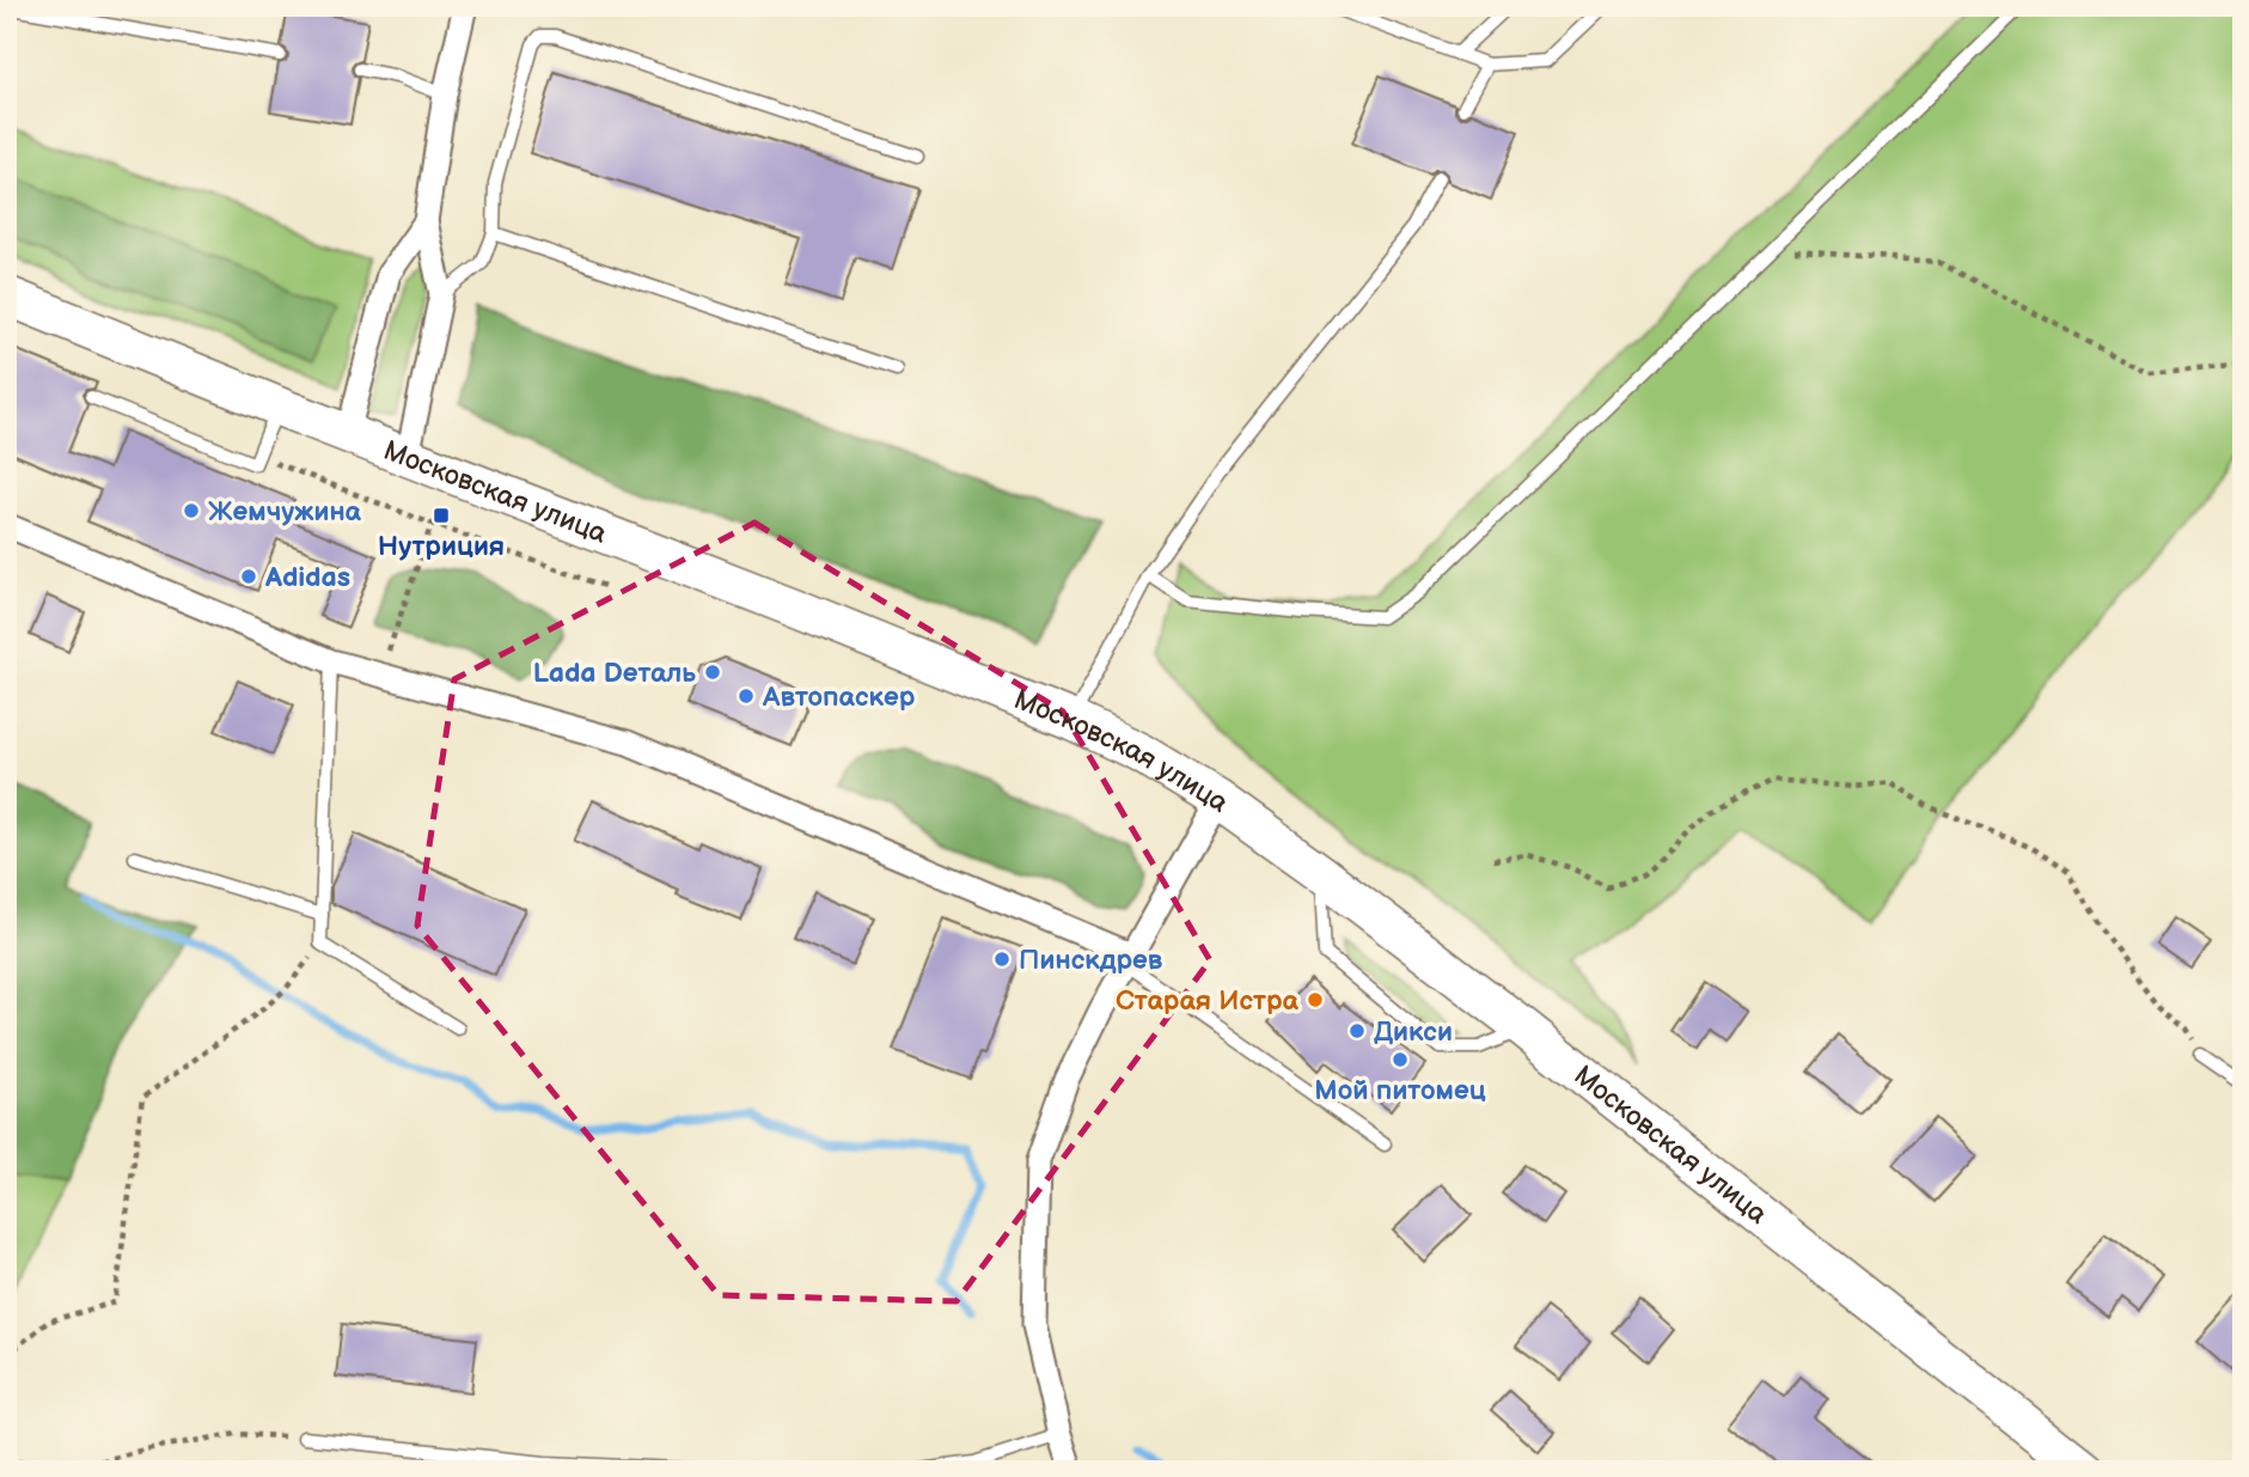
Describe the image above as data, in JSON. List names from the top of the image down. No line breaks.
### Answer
{"streets":{"main road":["Московская улица"]},"places":{"other":["Жемчужина","Adidas","Lada Dеталь","Автопаскер","Пинскдрев","Старая Истра","Дикси","Мой питомец"],"transit":["Нутриция"]}}
